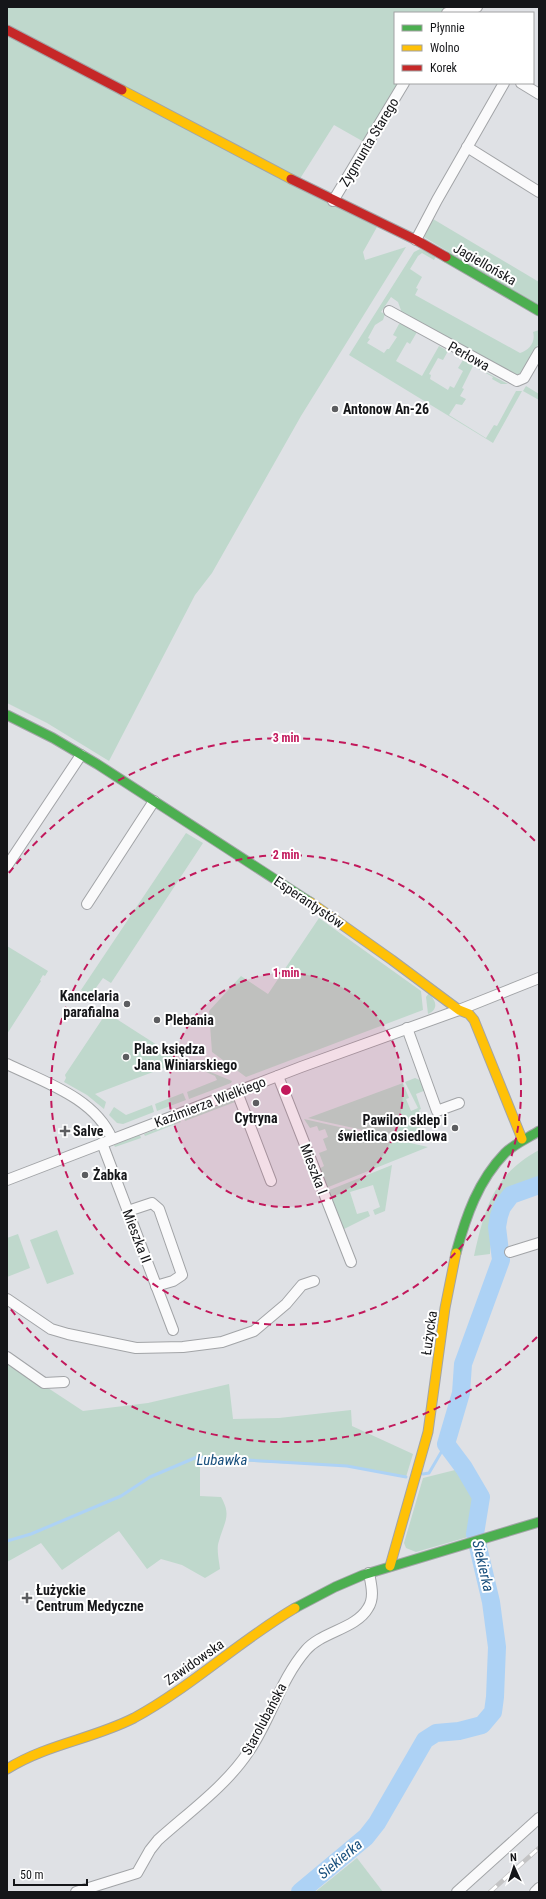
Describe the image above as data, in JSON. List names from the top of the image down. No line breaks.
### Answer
{"streets":{"street":["Zygmunta Starego","Jagiellońska","Perłowa","Esperantystów","Kazimierza Wielkiego","Mieszka I","Mieszka II","Łużycka","Zawidowska","Starolubańska"]},"crossings":[["Zygmunta Starego","Jagiellońska"],["Esperantystów","Kazimierza Wielkiego"],["Esperantystów","Łużycka"],["Kazimierza Wielkiego","Mieszka I"],["Kazimierza Wielkiego","Mieszka II"],["Łużycka","Zawidowska"],["Zawidowska","Starolubańska"]],"water":["Lubawka","Siekierka"],"places":{"other":["Antonow An-26","Kancelaria parafialna","Plebania","Plac księdza Jana Winiarskiego","Cytryna","Pawilon sklep i świetlica osiedlowa","Żabka"],"health":["Salve","Łużyckie Centrum Medyczne"]},"legend":["Płynnie","Wolno","Korek"],"scale_bar":"50 m","north":"top","rings":["3 min","2 min","1 min"]}
